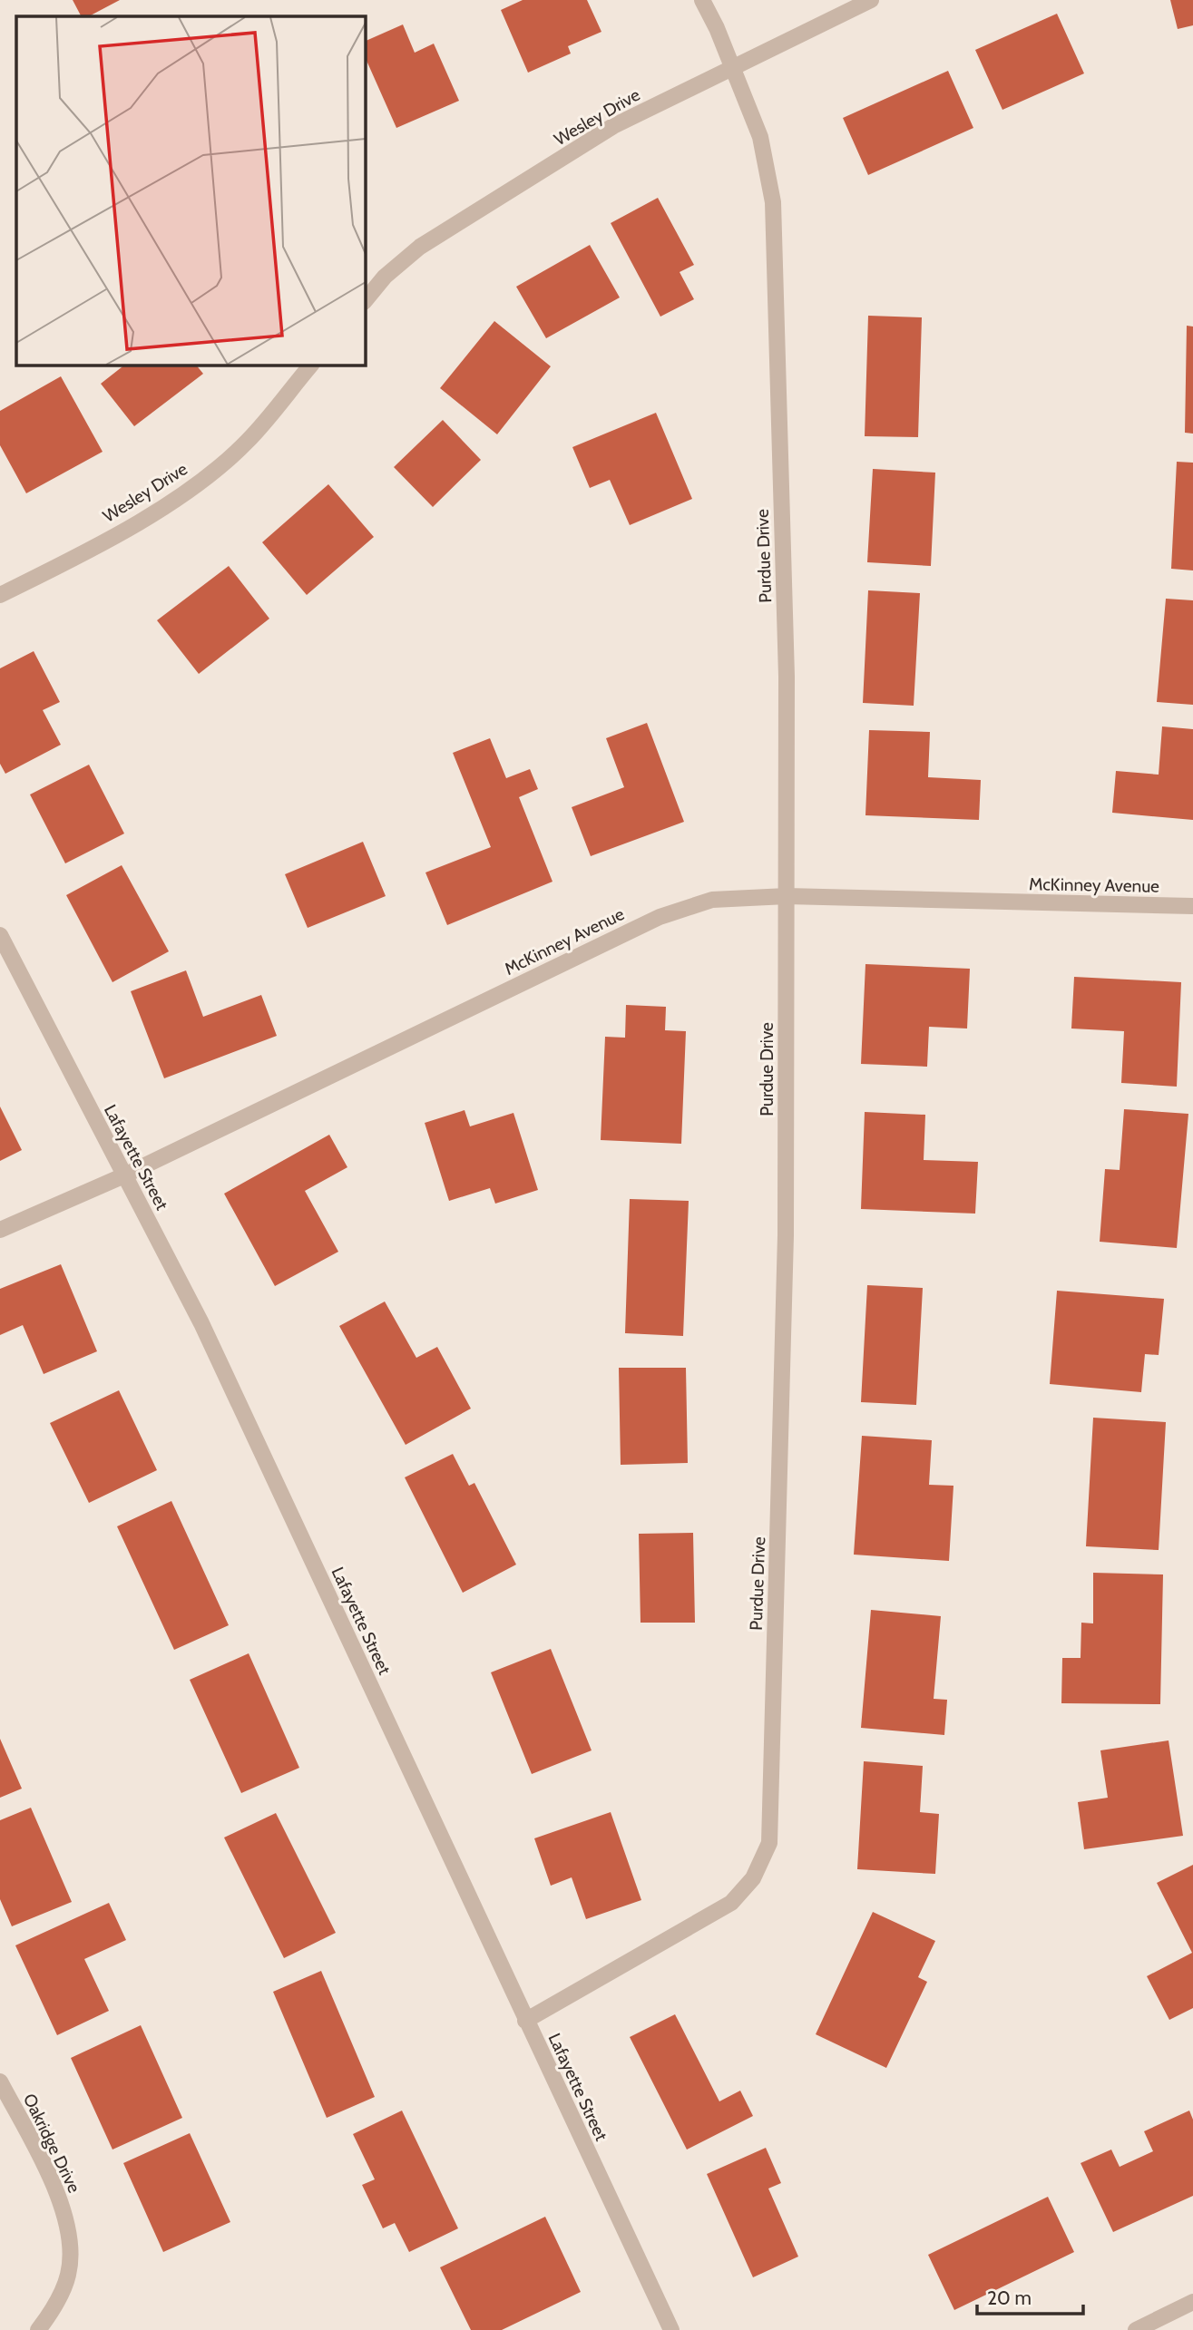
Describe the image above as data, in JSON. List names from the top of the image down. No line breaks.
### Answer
{"streets":{"street":["Wesley Drive","Purdue Drive","McKinney Avenue","Lafayette Street","Oakridge Drive"]},"crossings":[["Wesley Drive","Purdue Drive"],["Purdue Drive","McKinney Avenue"],["Purdue Drive","Lafayette Street"],["McKinney Avenue","Lafayette Street"]],"scale_bar":"20 m"}
